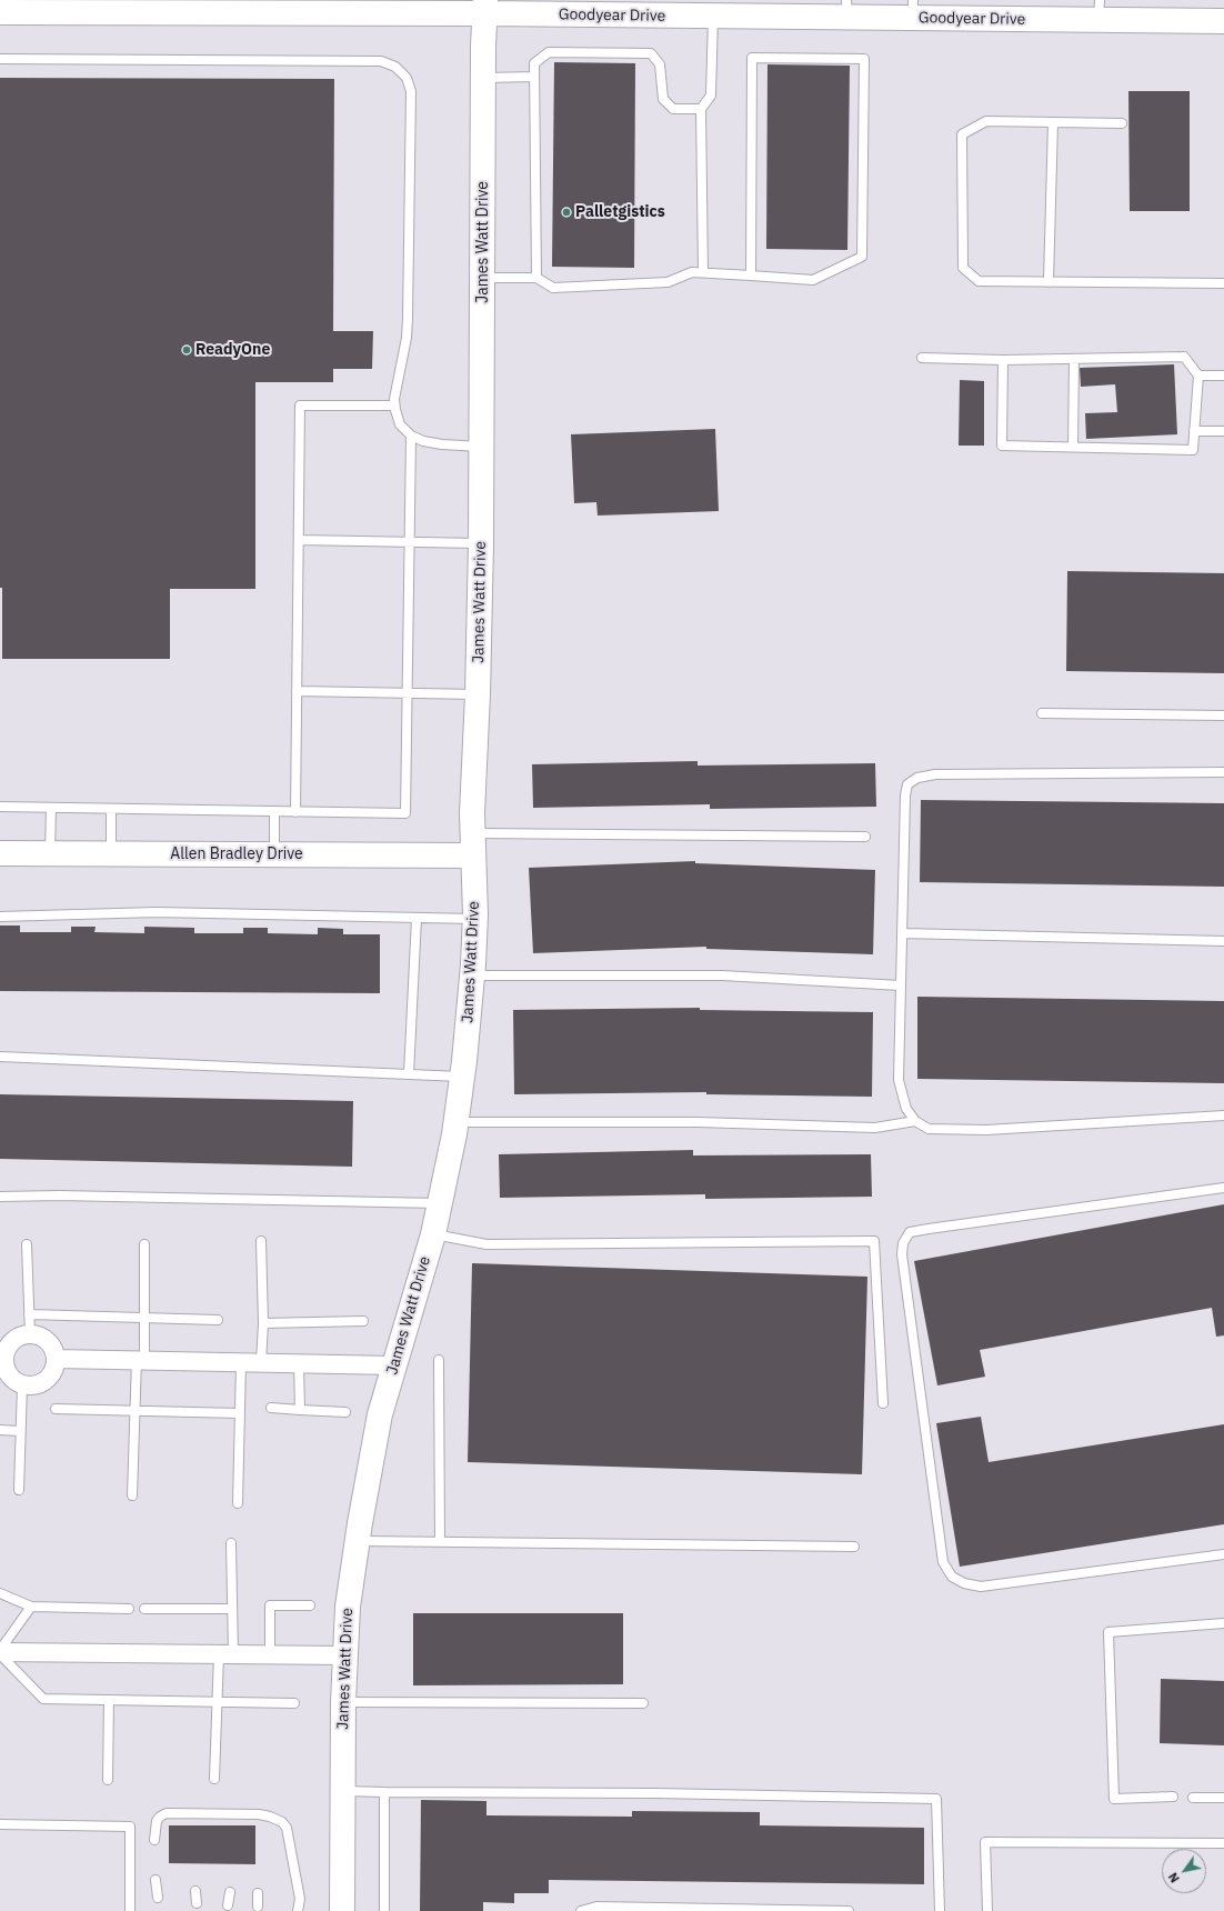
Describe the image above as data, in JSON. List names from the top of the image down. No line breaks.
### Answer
{"streets":{"street":["Goodyear Drive","James Watt Drive","Allen Bradley Drive"]},"crossings":[["Goodyear Drive","James Watt Drive"],["James Watt Drive","Allen Bradley Drive"]],"places":["Palletgistics","ReadyOne"],"north":"bottom left"}
